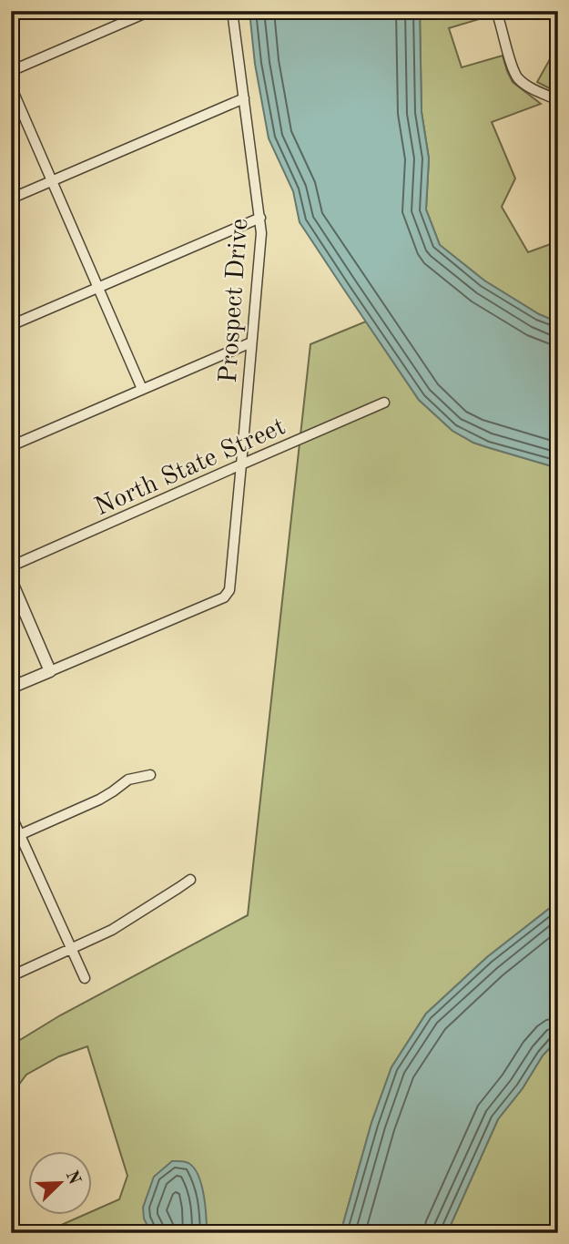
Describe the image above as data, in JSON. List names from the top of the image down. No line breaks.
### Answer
{"streets":{"street":["Prospect Drive","North State Street"]},"crossings":[["Prospect Drive","North State Street"]],"north":"top right"}
